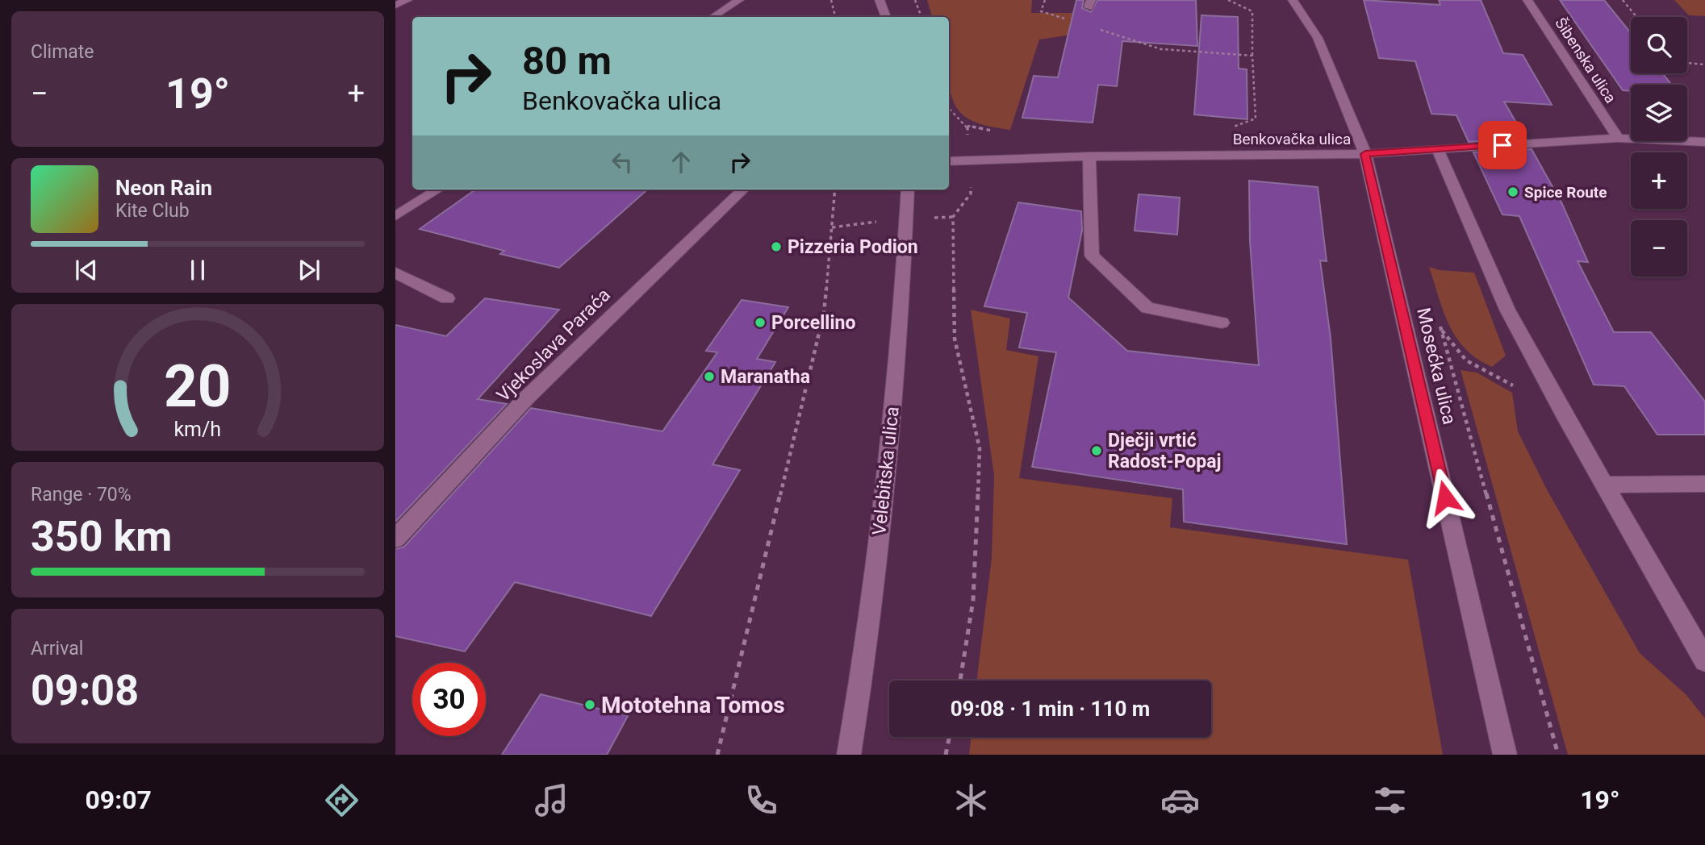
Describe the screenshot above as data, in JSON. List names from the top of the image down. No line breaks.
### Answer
{"streets":{"street":["Šibenska ulica","Benkovačka ulica","Vjekoslava Paraća","Mosećka ulica","Velebitska ulica"]},"crossings":[["Šibenska ulica","Benkovačka ulica"],["Benkovačka ulica","Mosećka ulica"]],"places":["Spice Route","Pizzeria Podion","Porcellino","Maranatha","Dječji vrtić Radost-Popaj","Mototehna Tomos"],"page":{"tile":["Climate",["Range · 70%","350 km"],["Arrival","09:08"]],"map_buttons":["+","−"],"turn":["80 m","Benkovačka ulica"],"heat":["−","19°","+"],"song":["Neon Rain","Kite Club"],"limit":"30","trip":"09:08 · 1 min · 110 m","tabs":["09:07","19°"],"gauge":["20","km/h"]}}
